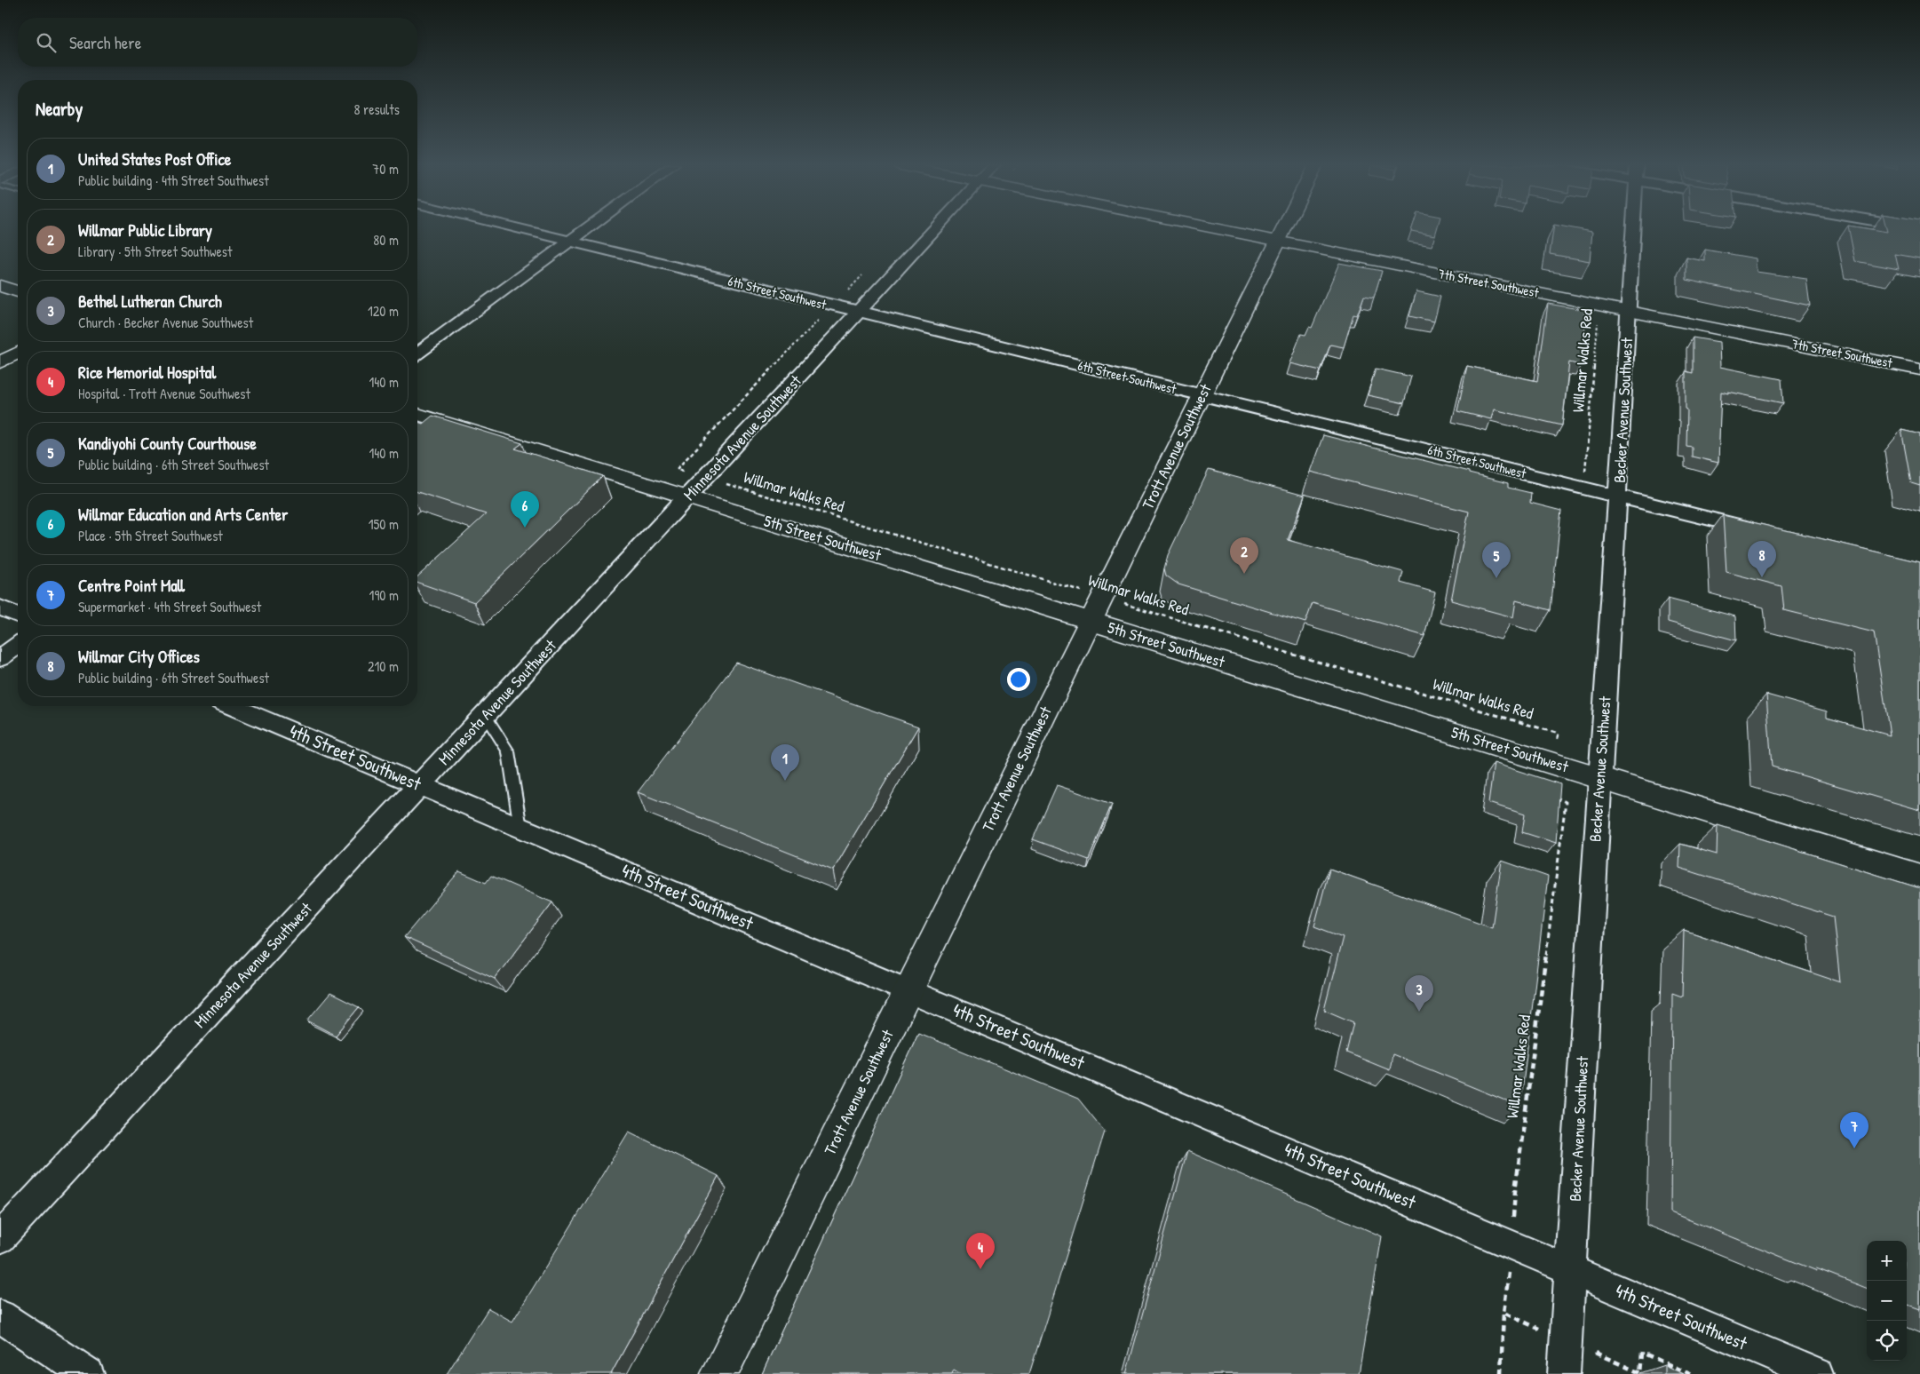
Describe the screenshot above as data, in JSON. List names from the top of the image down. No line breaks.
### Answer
{"streets":{"street":["7th Street Southwest","6th Street Southwest","Becker Avenue Southwest","Minnesota Avenue Southwest","Trott Avenue Southwest","5th Street Southwest","4th Street Southwest"],"path":["Willmar Walks Red"]},"crossings":[["7th Street Southwest","Willmar Walks Red"],["7th Street Southwest","Becker Avenue Southwest"],["7th Street Southwest","Trott Avenue Southwest"],["6th Street Southwest","Willmar Walks Red"],["6th Street Southwest","Becker Avenue Southwest"],["6th Street Southwest","Minnesota Avenue Southwest"],["6th Street Southwest","Trott Avenue Southwest"],["Willmar Walks Red","Becker Avenue Southwest"],["Willmar Walks Red","Minnesota Avenue Southwest"],["Willmar Walks Red","Trott Avenue Southwest"],["Willmar Walks Red","5th Street Southwest"],["Willmar Walks Red","4th Street Southwest"],["Becker Avenue Southwest","5th Street Southwest"],["Becker Avenue Southwest","4th Street Southwest"],["Minnesota Avenue Southwest","5th Street Southwest"],["Minnesota Avenue Southwest","4th Street Southwest"],["Trott Avenue Southwest","5th Street Southwest"],["Trott Avenue Southwest","4th Street Southwest"]],"page":{"search":"Search here","heading":["Nearby","8 results"],"list":[{"mark":"1","name":"United States Post Office","note":"Public building · 4th Street Southwest","value":"70 m"},{"mark":"2","name":"Willmar Public Library","note":"Library · 5th Street Southwest","value":"80 m"},{"mark":"3","name":"Bethel Lutheran Church","note":"Church · Becker Avenue Southwest","value":"120 m"},{"mark":"4","name":"Rice Memorial Hospital","note":"Hospital · Trott Avenue Southwest","value":"140 m"},{"mark":"5","name":"Kandiyohi County Courthouse","note":"Public building · 6th Street Southwest","value":"140 m"},{"mark":"6","name":"Willmar Education and Arts Center","note":"Place · 5th Street Southwest","value":"150 m"},{"mark":"7","name":"Centre Point Mall","note":"Supermarket · 4th Street Southwest","value":"190 m"},{"mark":"8","name":"Willmar City Offices","note":"Public building · 6th Street Southwest","value":"210 m"}],"pins":["6","2","8","5","1","3","7","4"],"map_buttons":["+","−"]}}
